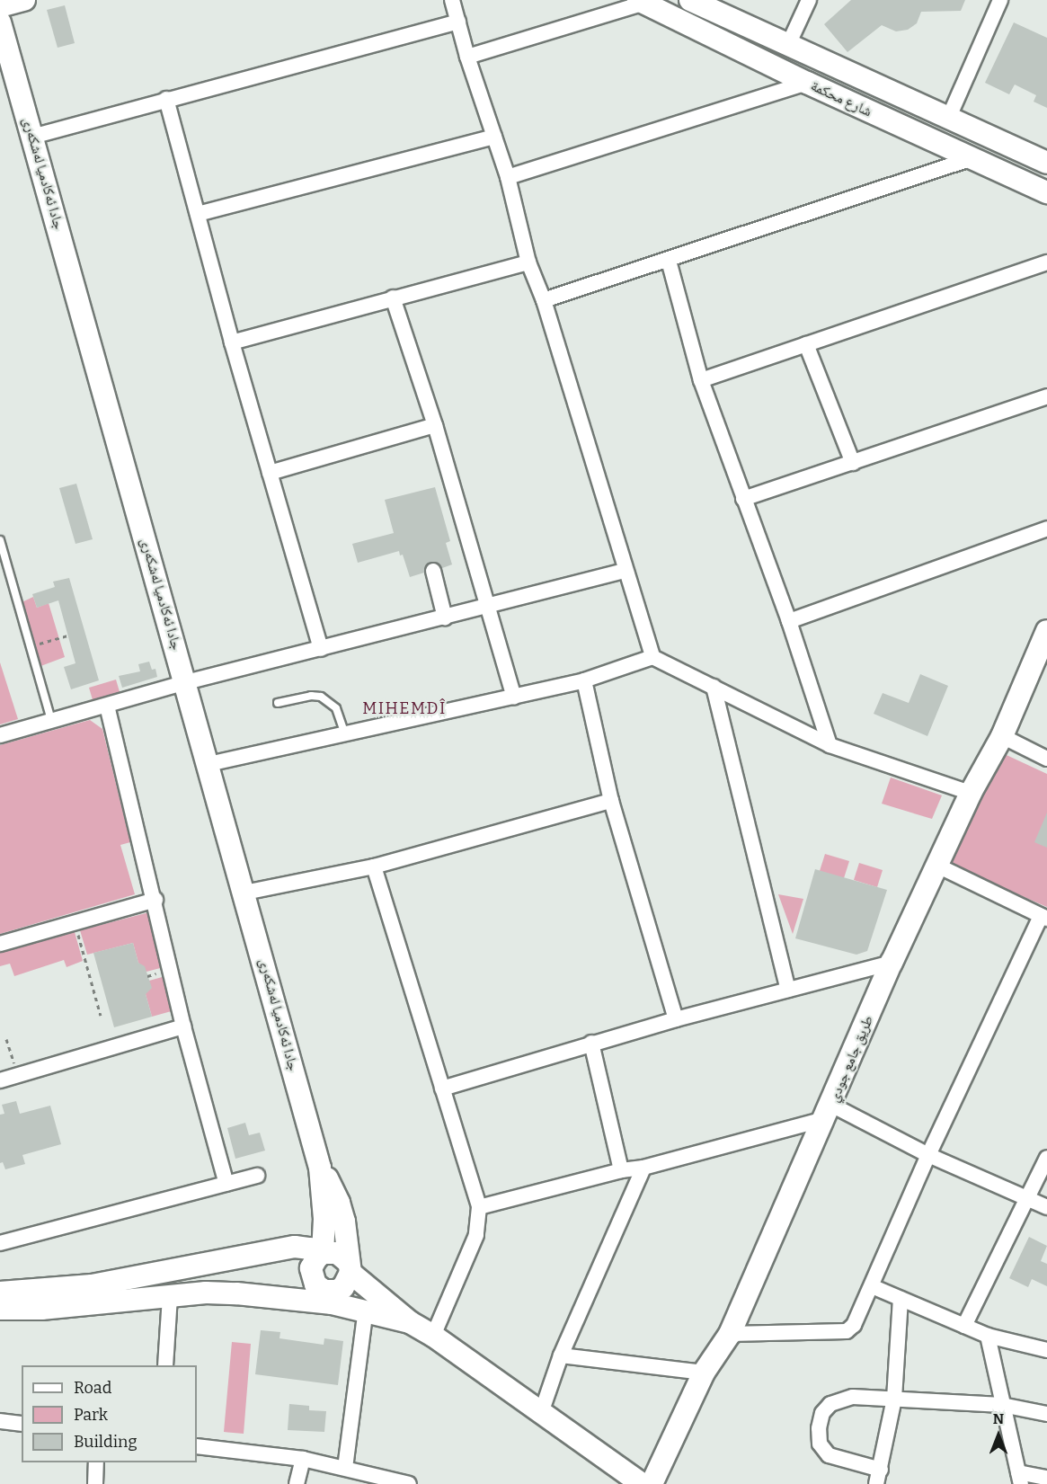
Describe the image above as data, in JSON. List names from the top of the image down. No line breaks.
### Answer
{"streets":{"main road":["شارع محكمة","جادا ئه‌كادميا له‌شكه‌رى","طريق جامع جودي"]},"districts":["MIHEMDÎ"],"legend":["Road","Park","Building"],"north":"top"}
